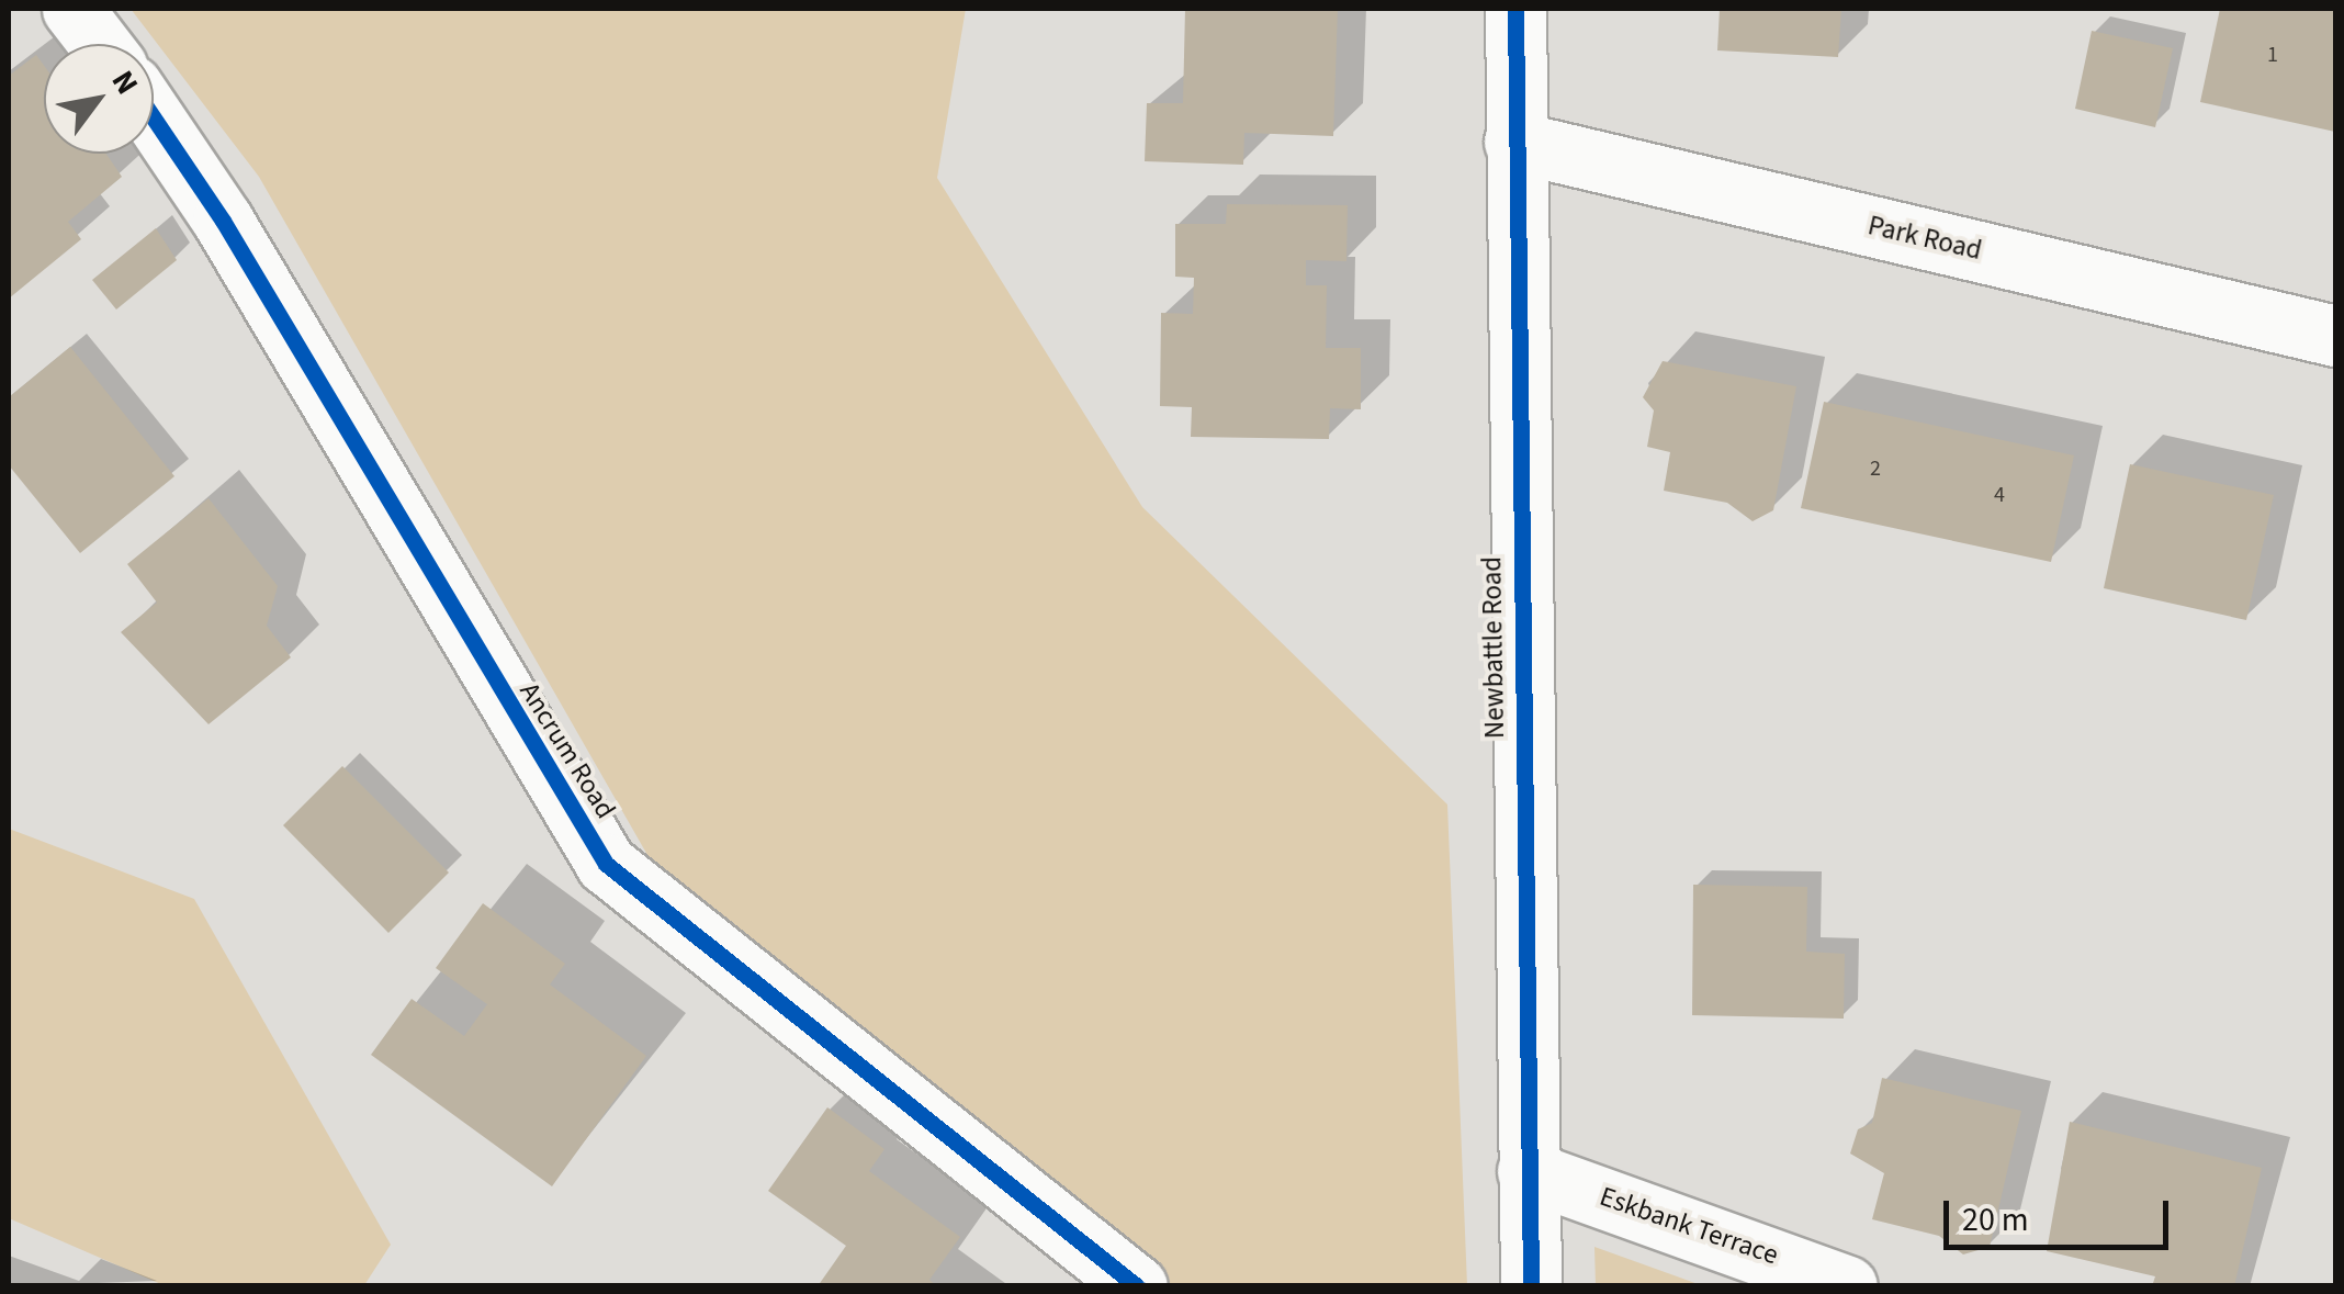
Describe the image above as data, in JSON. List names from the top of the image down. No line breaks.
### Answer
{"streets":{"street":["Park Road","Newbattle Road","Ancrum Road","Eskbank Terrace"]},"crossings":[["Park Road","Newbattle Road"],["Newbattle Road","Eskbank Terrace"]],"house_numbers":["1","2","4"],"scale_bar":"20 m","north":"top right"}
